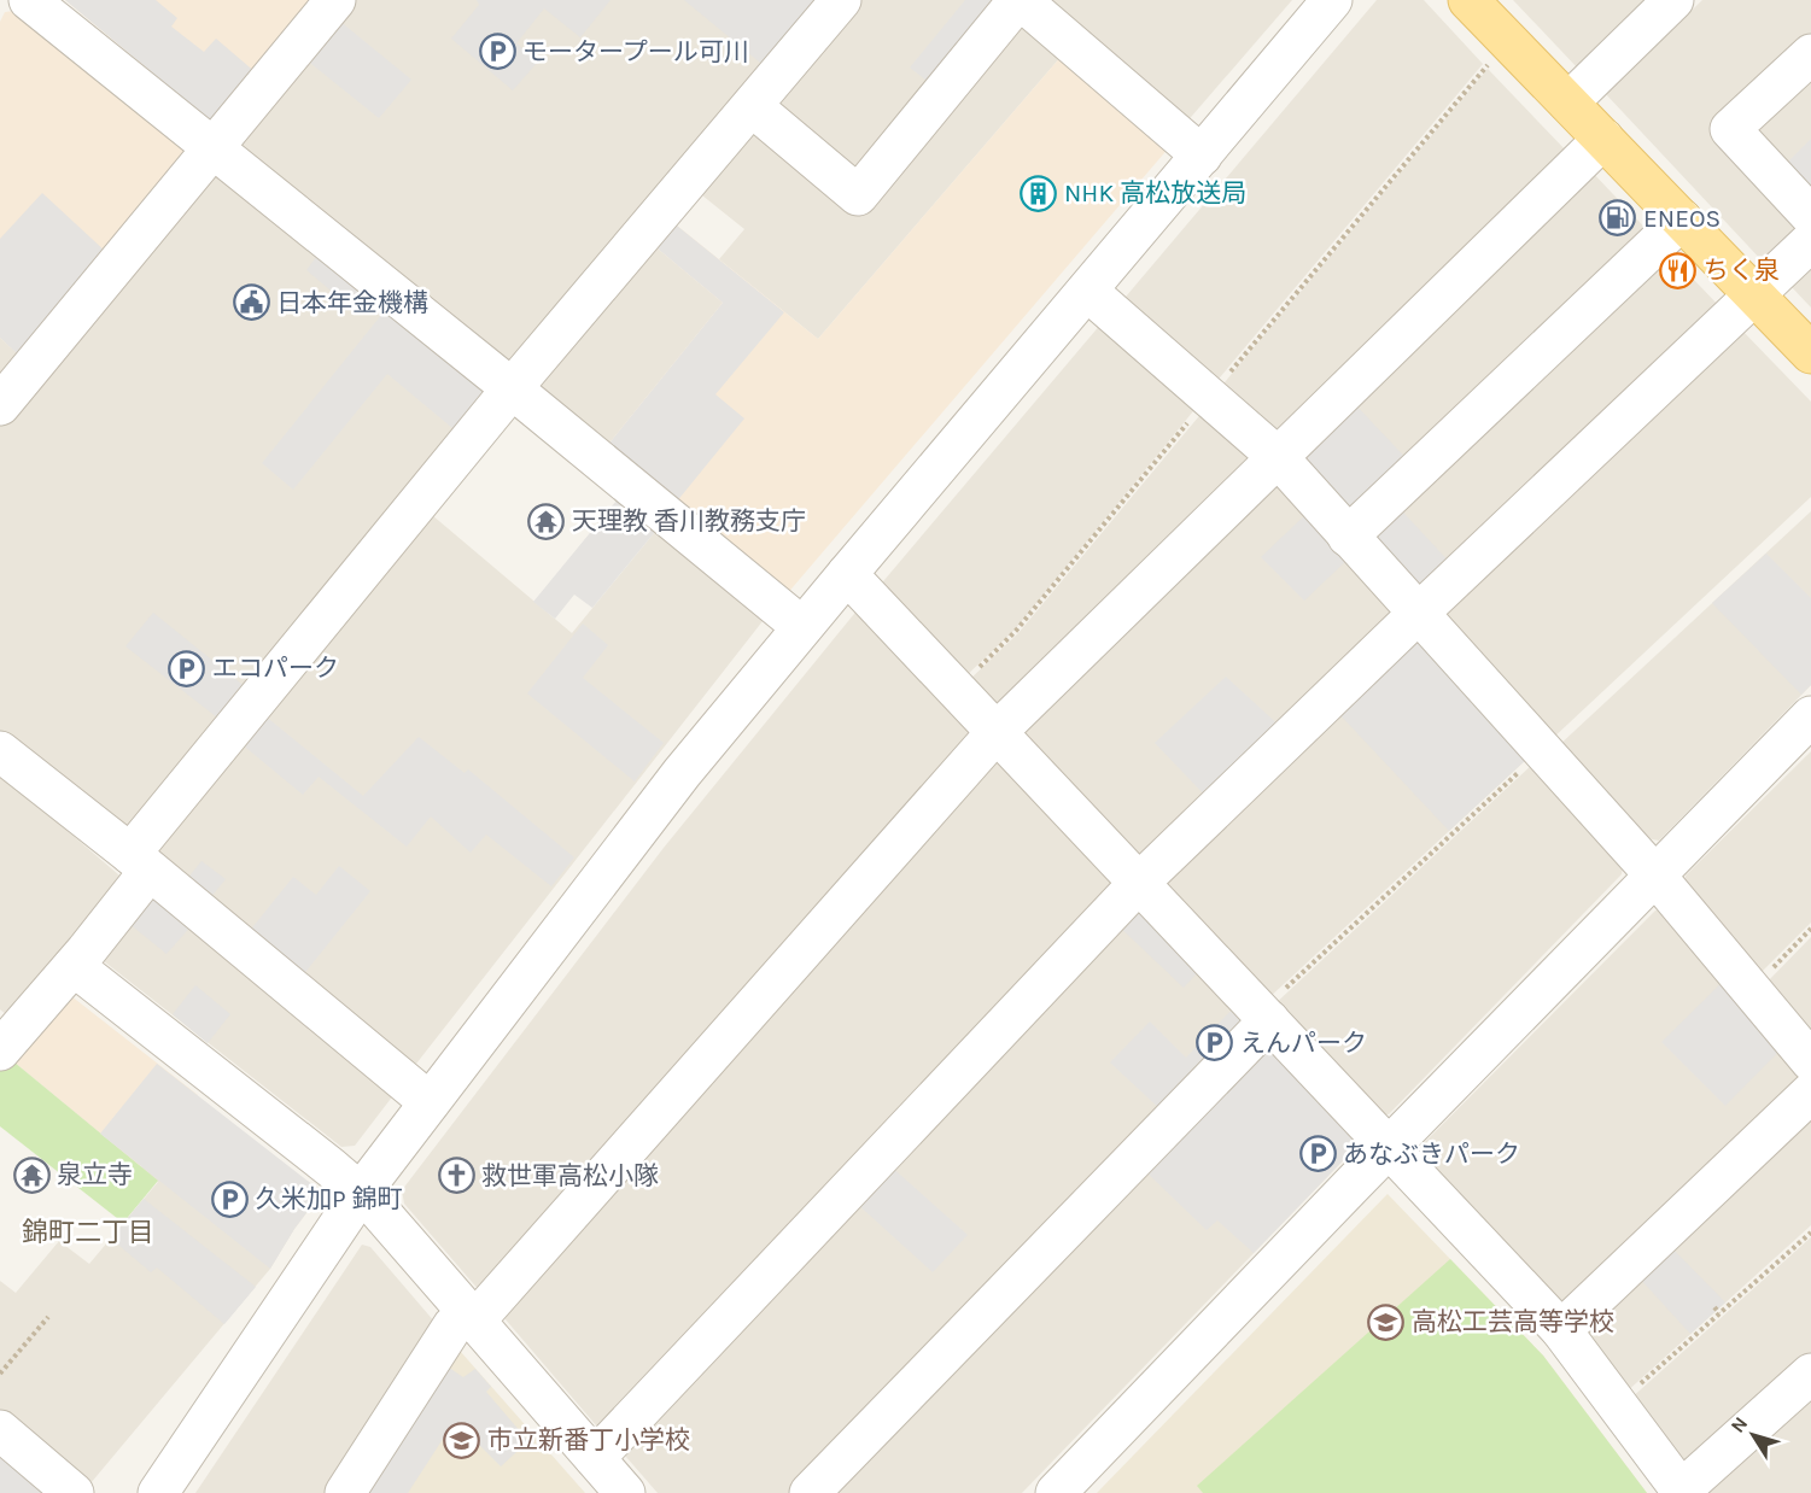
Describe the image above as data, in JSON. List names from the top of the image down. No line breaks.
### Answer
{"districts":["錦町二丁目"],"places":{"parking":["モータープール可川","エコパーク","えんパーク","あなぶきパーク","久米加P 錦町"],"building":["NHK 高松放送局"],"fuel station":["ENEOS"],"restaurant":["ちく泉"],"public building":["日本年金機構"],"temple":["天理教 香川教務支庁","泉立寺"],"church":["救世軍高松小隊"],"school or university":["高松工芸高等学校","市立新番丁小学校"]},"north":"top left"}
